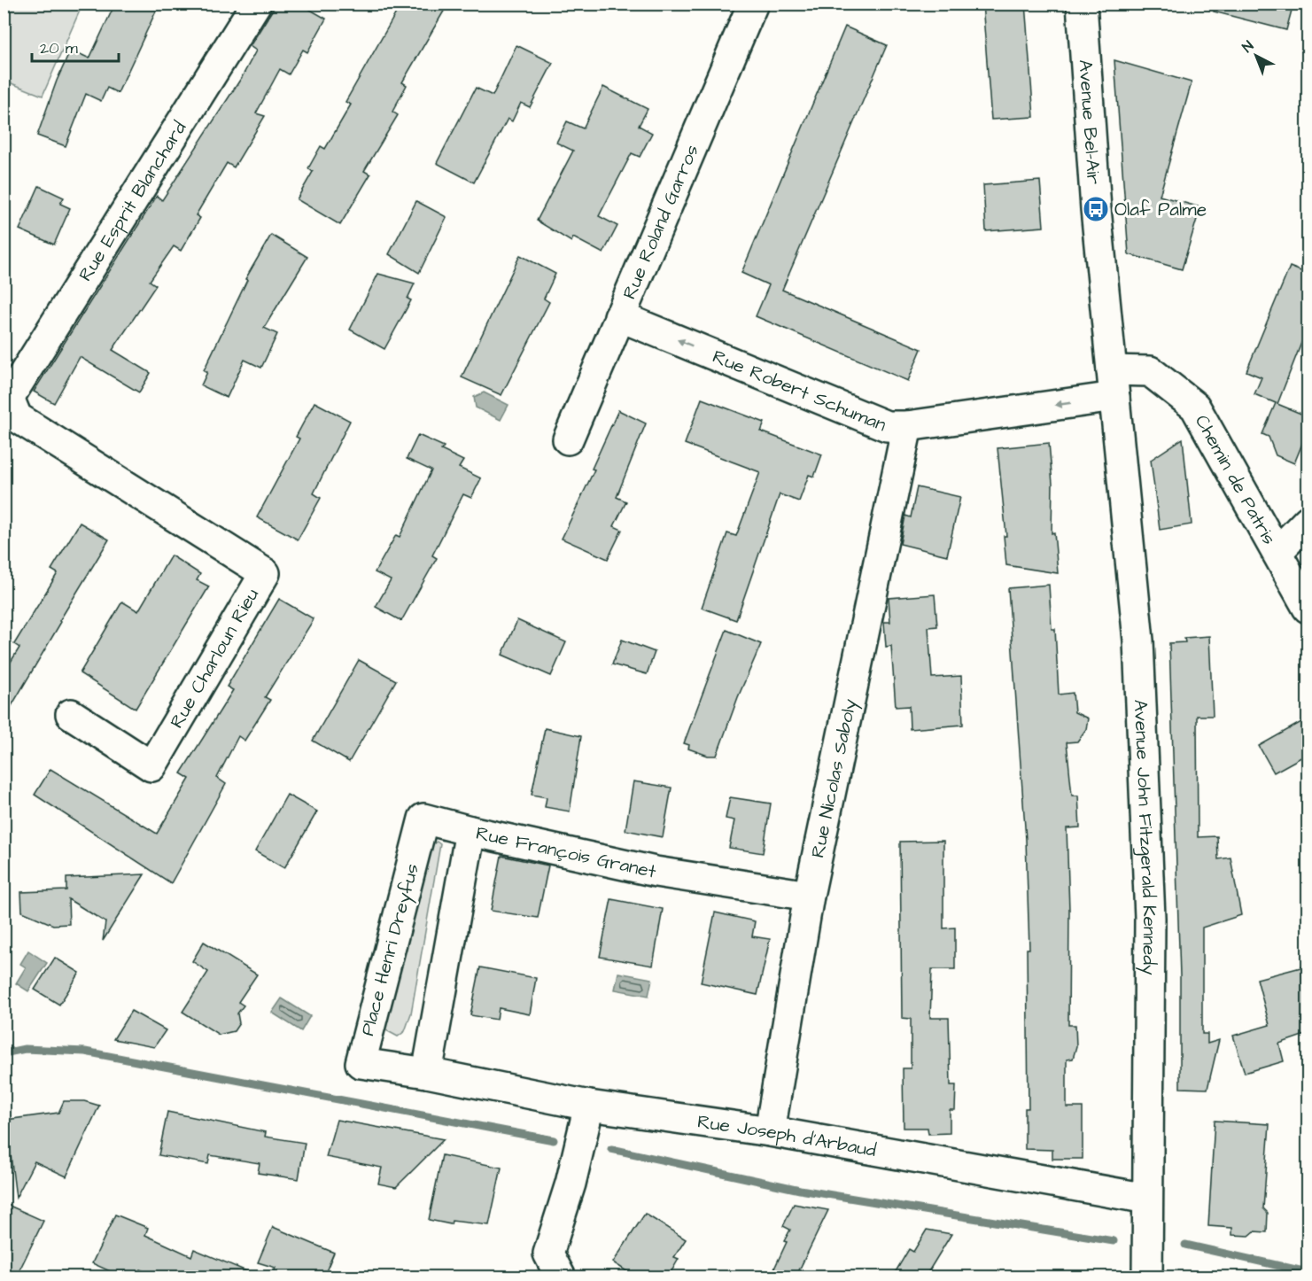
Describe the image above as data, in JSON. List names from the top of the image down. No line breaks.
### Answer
{"streets":{"street":["Avenue Bel-Air","Rue Esprit Blanchard","Rue Roland Garros","Rue Robert Schuman","Chemin de Patris","Rue Charloun Rieu","Rue Nicolas Saboly","Avenue John Fitzgerald Kennedy","Rue François Granet","Place Henri Dreyfus","Rue Joseph d'Arbaud"]},"crossings":[["Avenue Bel-Air","Rue Robert Schuman"],["Avenue Bel-Air","Chemin de Patris"],["Avenue Bel-Air","Avenue John Fitzgerald Kennedy"],["Rue Esprit Blanchard","Rue Charloun Rieu"],["Rue Roland Garros","Rue Robert Schuman"],["Rue Robert Schuman","Chemin de Patris"],["Rue Robert Schuman","Rue Nicolas Saboly"],["Rue Robert Schuman","Avenue John Fitzgerald Kennedy"],["Chemin de Patris","Avenue John Fitzgerald Kennedy"],["Rue Nicolas Saboly","Rue François Granet"],["Rue Nicolas Saboly","Rue Joseph d'Arbaud"],["Avenue John Fitzgerald Kennedy","Rue Joseph d'Arbaud"],["Rue François Granet","Place Henri Dreyfus"],["Rue François Granet","Rue Joseph d'Arbaud"],["Place Henri Dreyfus","Rue Joseph d'Arbaud"]],"one_way":["Rue Robert Schuman"],"places":{"bus stop":["Olaf Palme"]},"scale_bar":"20 m","north":"top left"}
